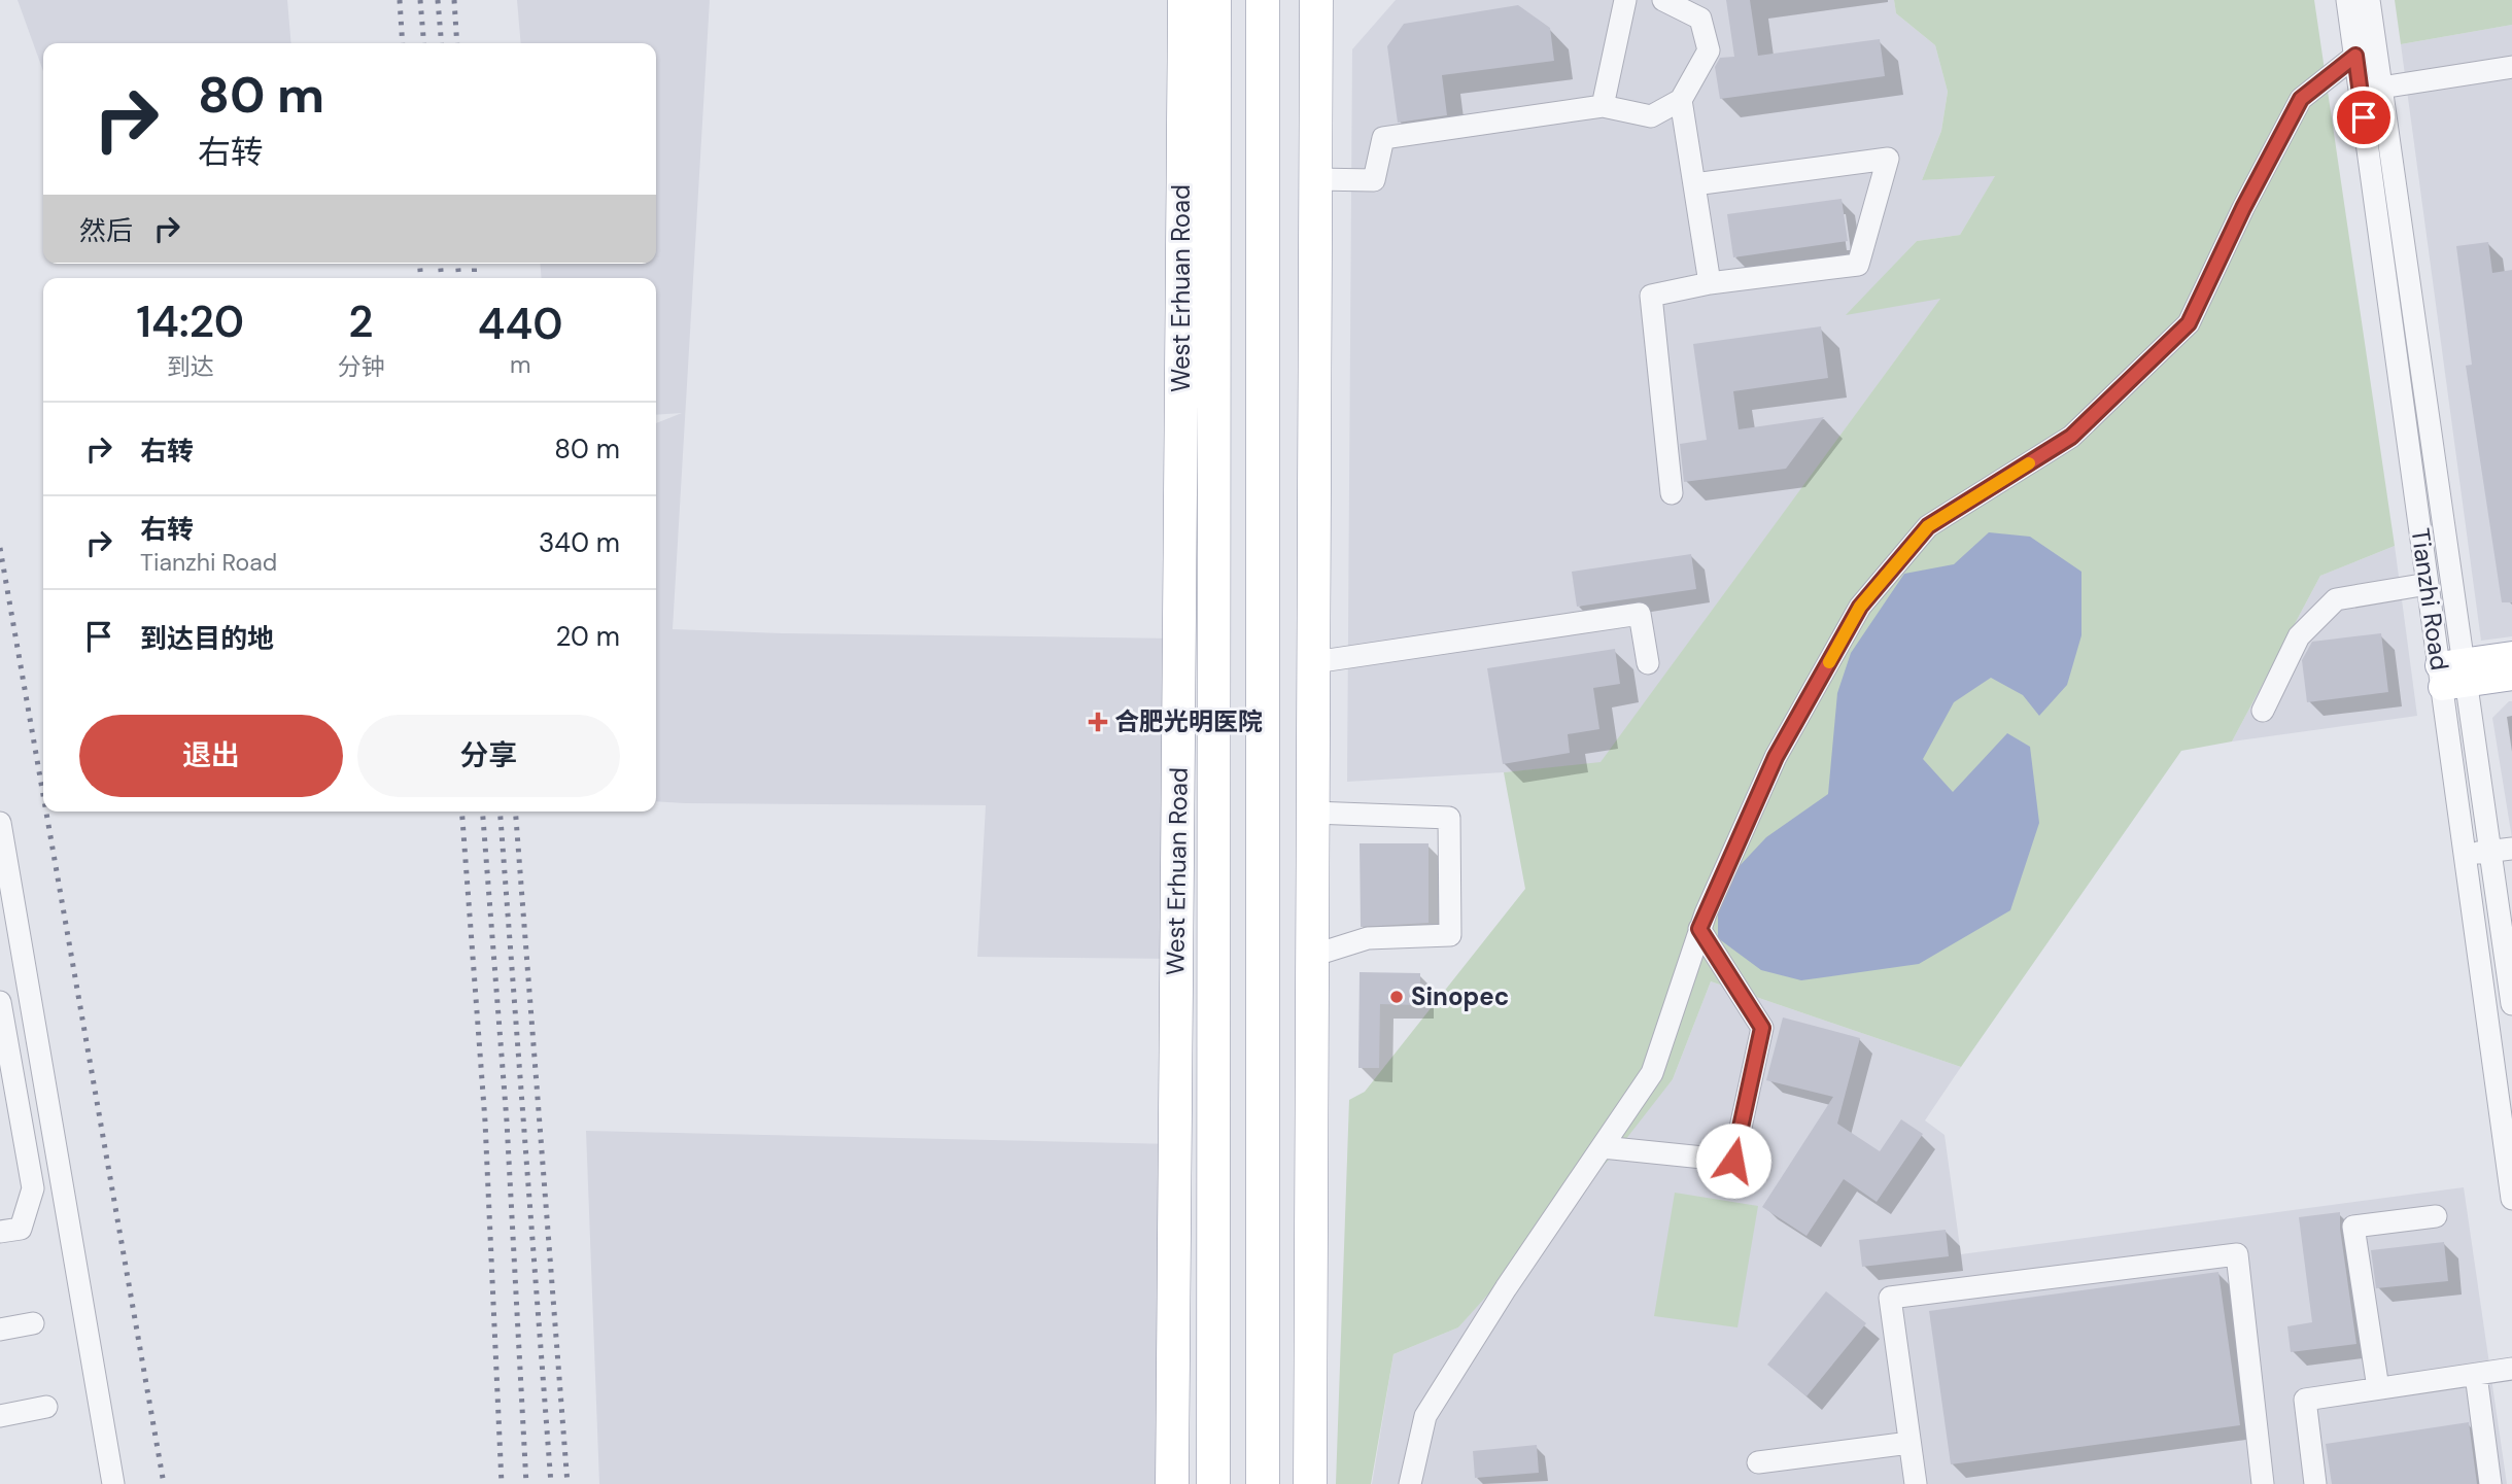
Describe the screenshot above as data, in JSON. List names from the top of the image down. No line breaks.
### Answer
{"streets":{"highway":["West Erhuan Road"],"street":["Tianzhi Road"]},"places":{"health":["合肥光明医院"],"other":["Sinopec"]},"page":{"turn":["80 m","右转"],"then":"然后","eta":["14:20","到达","2","分钟","440","m"],"list":[{"name":"右转","value":"80 m"},{"name":"右转","note":"Tianzhi Road","value":"340 m"},{"name":"到达目的地","value":"20 m"}],"buttons":["退出","分享"]}}
